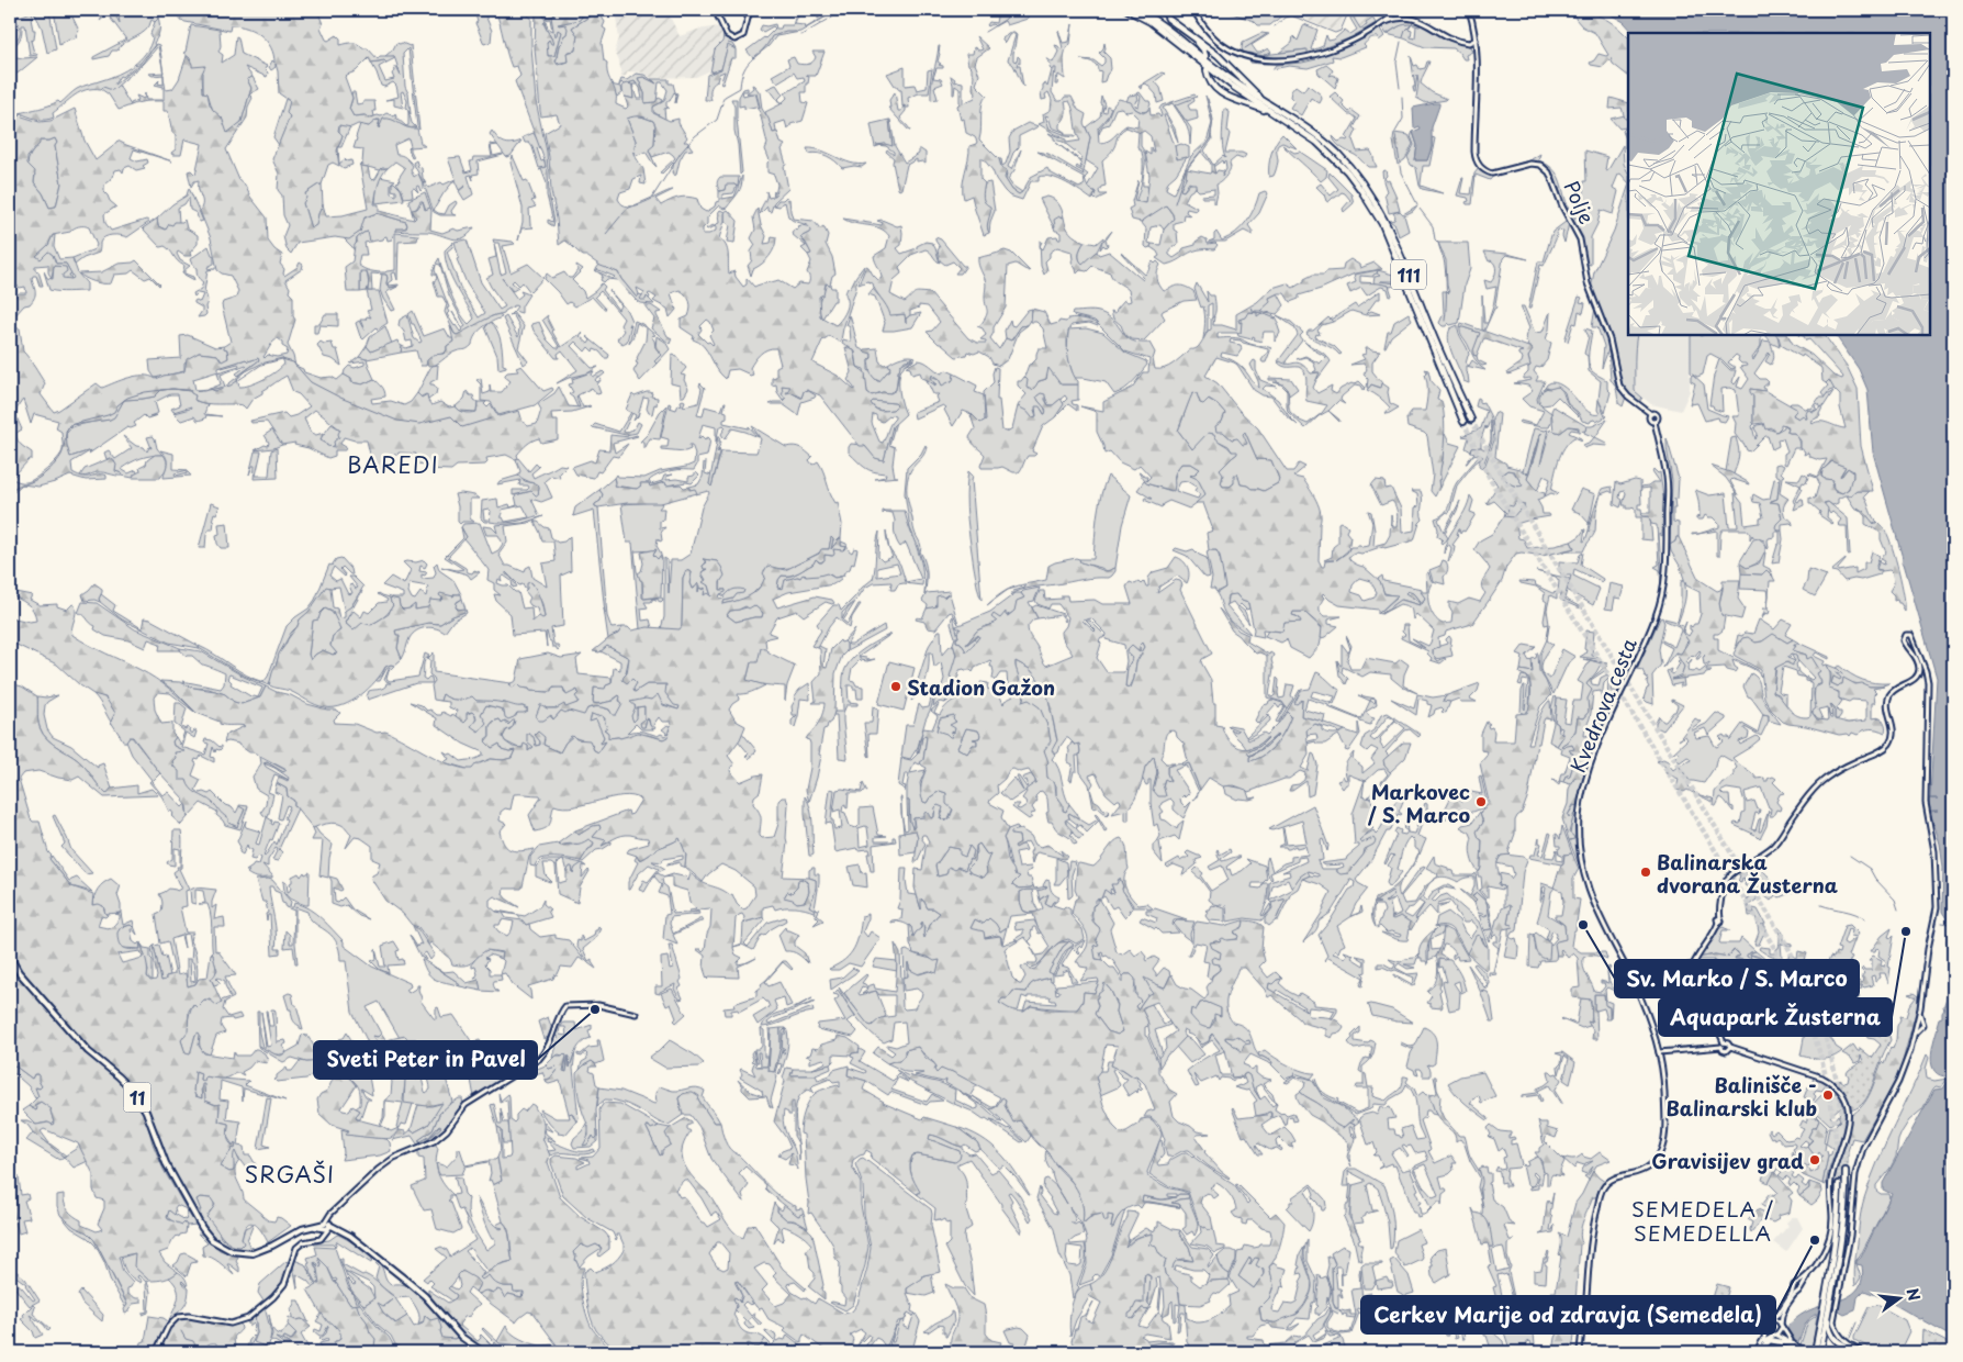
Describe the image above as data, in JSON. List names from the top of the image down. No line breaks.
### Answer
{"streets":{"highway":["111"],"main road":["11"],"street":["Polje","Kvedrova cesta"]},"crossings":[["Polje","Kvedrova cesta"]],"districts":["BAREDI","SRGAŠI","SEMEDELA / SEMEDELLA"],"places":["Stadion Gažon","Markovec / S. Marco","Balinarska dvorana Žusterna","Sv. Marko / S. Marco","Aquapark Žusterna","Sveti Peter in Pavel","Balinišče - Balinarski klub","Gravisijev grad","Cerkev Marije od zdravja (Semedela)"],"north":"right"}
